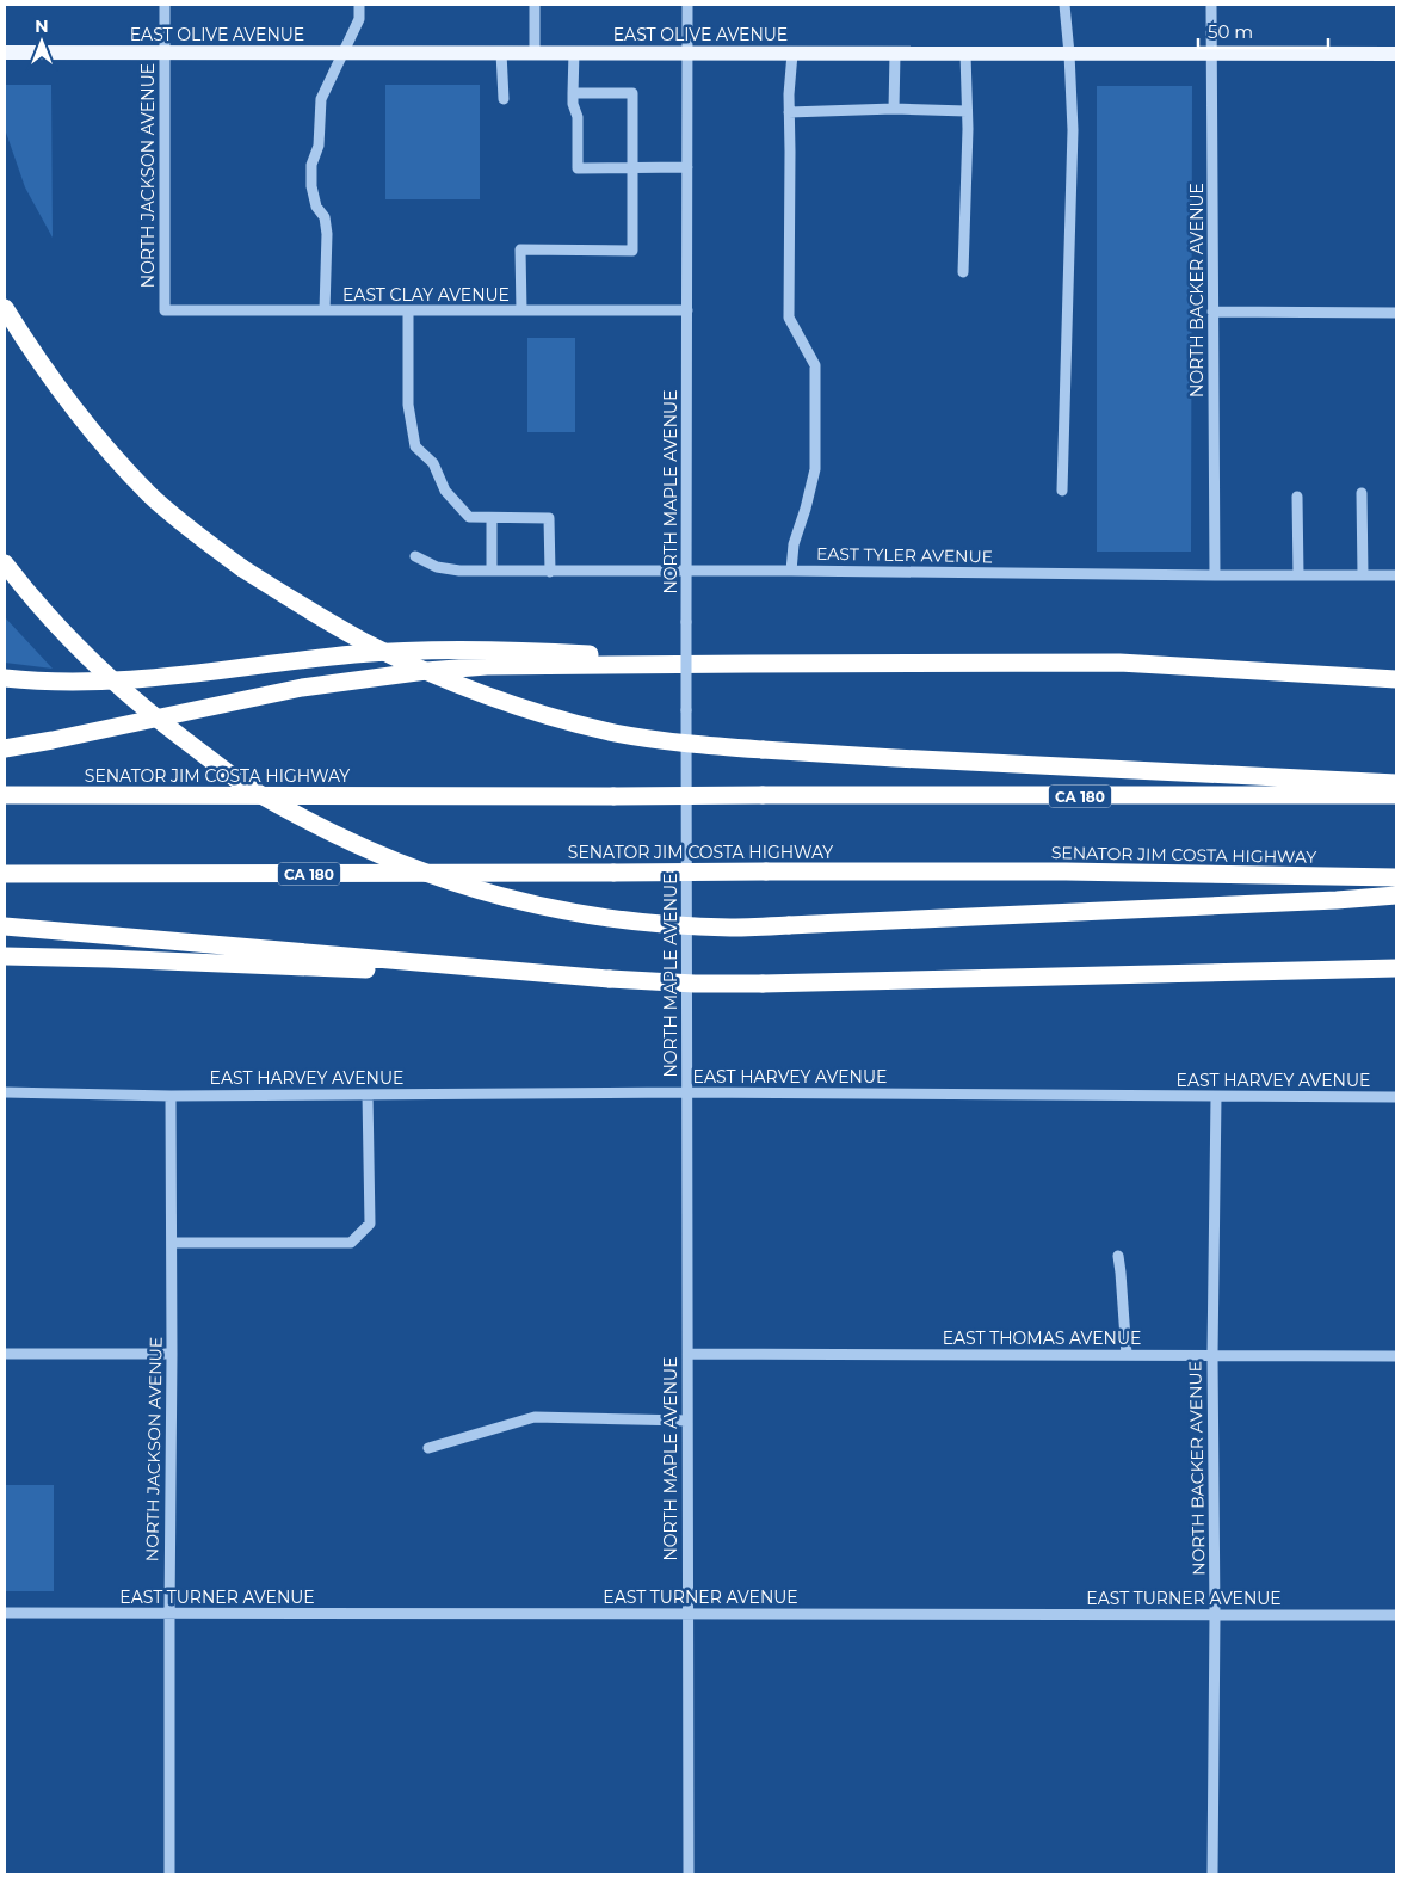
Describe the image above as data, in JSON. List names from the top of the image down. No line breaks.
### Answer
{"streets":{"highway":["SENATOR JIM COSTA HIGHWAY","CA 180"],"main road":["EAST OLIVE AVENUE"],"street":["NORTH JACKSON AVENUE","NORTH BACKER AVENUE","EAST CLAY AVENUE","NORTH MAPLE AVENUE","EAST TYLER AVENUE","EAST HARVEY AVENUE","EAST THOMAS AVENUE","EAST TURNER AVENUE"]},"crossings":[["EAST OLIVE AVENUE","NORTH JACKSON AVENUE"],["EAST OLIVE AVENUE","NORTH BACKER AVENUE"],["EAST OLIVE AVENUE","NORTH MAPLE AVENUE"],["NORTH JACKSON AVENUE","EAST CLAY AVENUE"],["NORTH JACKSON AVENUE","EAST HARVEY AVENUE"],["NORTH JACKSON AVENUE","EAST TURNER AVENUE"],["NORTH BACKER AVENUE","EAST TYLER AVENUE"],["NORTH BACKER AVENUE","EAST HARVEY AVENUE"],["NORTH BACKER AVENUE","EAST THOMAS AVENUE"],["NORTH BACKER AVENUE","EAST TURNER AVENUE"],["EAST CLAY AVENUE","NORTH MAPLE AVENUE"],["NORTH MAPLE AVENUE","EAST TYLER AVENUE"],["NORTH MAPLE AVENUE","EAST HARVEY AVENUE"],["NORTH MAPLE AVENUE","EAST THOMAS AVENUE"],["NORTH MAPLE AVENUE","EAST TURNER AVENUE"]],"scale_bar":"50 m","north":"top"}
